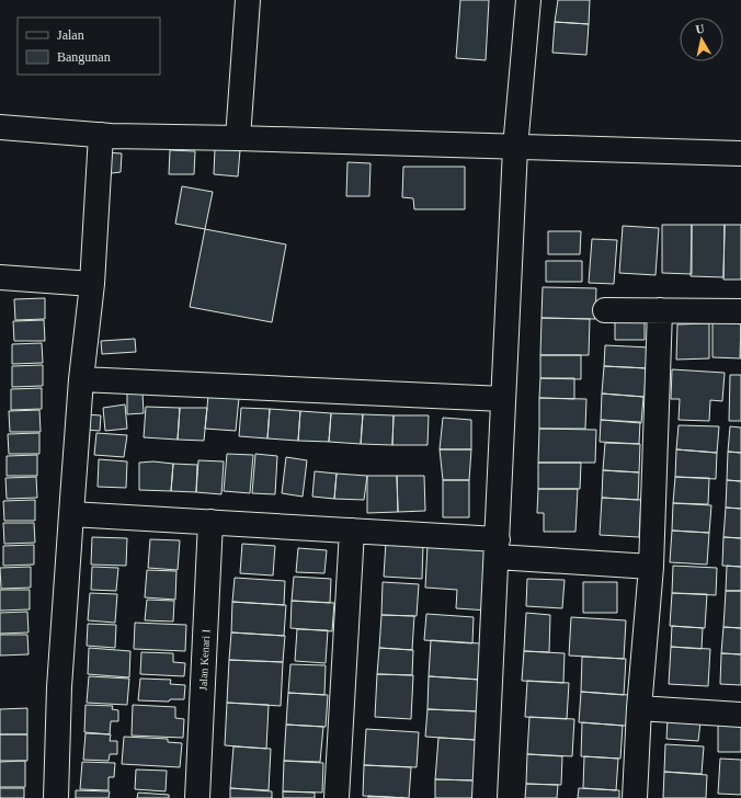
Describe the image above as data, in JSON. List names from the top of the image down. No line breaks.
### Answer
{"streets":{"street":["Jalan Kenari I"]},"legend":["Jalan","Bangunan"],"north":"top"}
